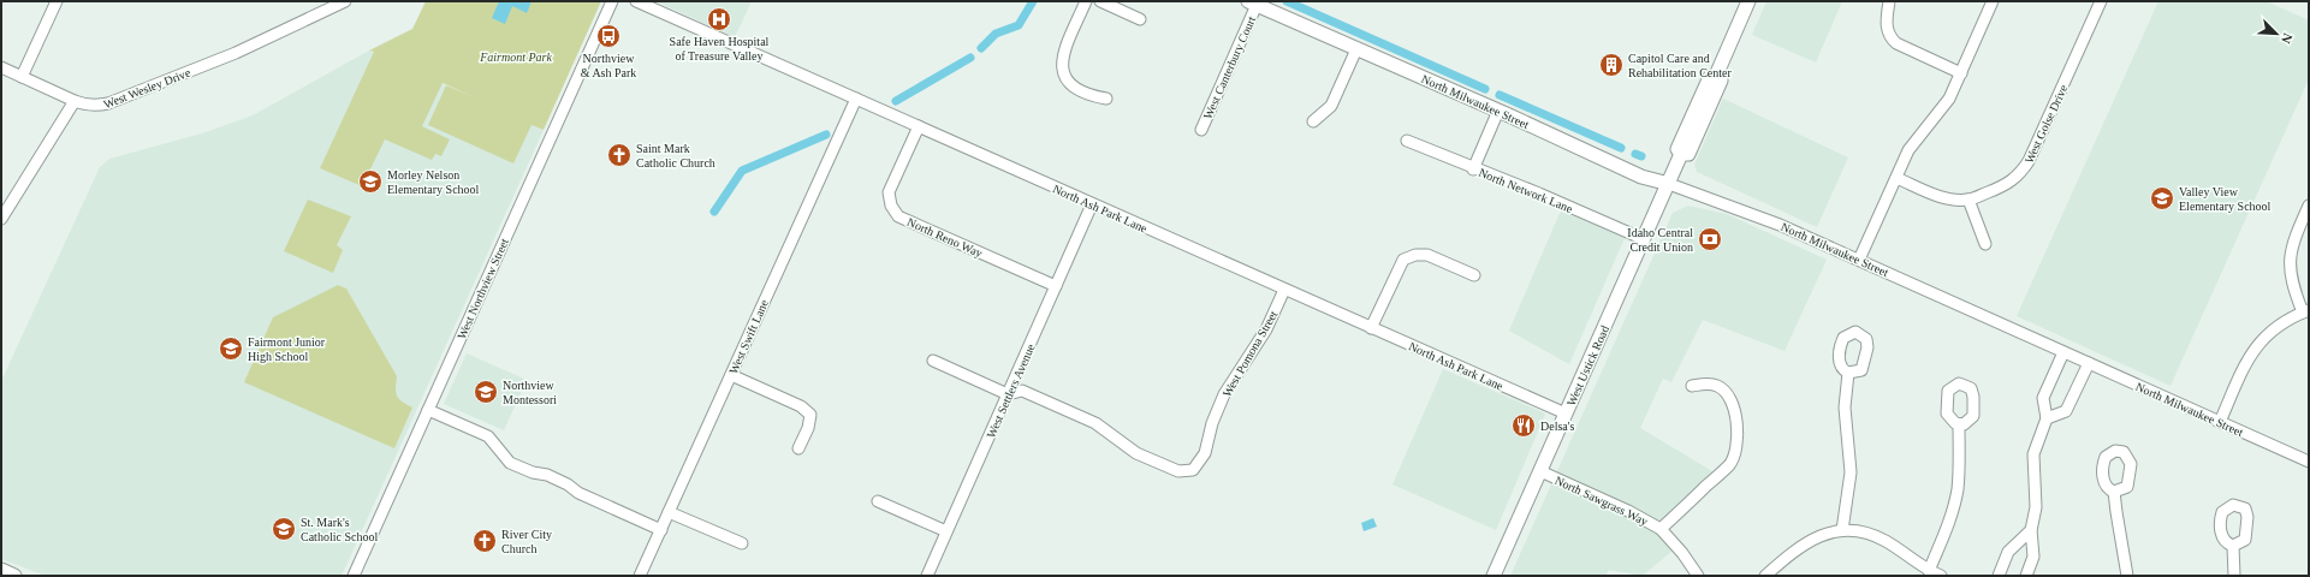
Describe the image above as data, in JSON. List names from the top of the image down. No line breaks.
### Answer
{"streets":{"main road":["North Milwaukee Street","West Ustick Road"],"street":["West Canterbury Court","West Wesley Drive","West Golse Drive","North Network Lane","North Ash Park Lane","North Reno Way","West Northview Street","West Swift Lane","West Pomona Street","West Settlers Avenue","North Sawgrass Way"]},"crossings":[["West Canterbury Court","North Milwaukee Street"],["North Milwaukee Street","West Ustick Road"],["North Network Lane","West Ustick Road"],["North Ash Park Lane","North Reno Way"],["North Ash Park Lane","West Swift Lane"],["North Ash Park Lane","West Pomona Street"],["North Ash Park Lane","West Ustick Road"],["North Ash Park Lane","West Settlers Avenue"],["North Reno Way","West Settlers Avenue"],["West Pomona Street","West Settlers Avenue"],["West Ustick Road","North Sawgrass Way"]],"parks":["Fairmont Park"],"places":{"hospital":["Safe Haven Hospital of Treasure Valley"],"bus stop":["Northview & Ash Park"],"building":["Capitol Care and Rehabilitation Center"],"church":["Saint Mark Catholic Church","River City Church"],"school or university":["Morley Nelson Elementary School","Valley View Elementary School","Fairmont Junior High School","Northview Montessori","St. Mark's Catholic School"],"bank":["Idaho Central Credit Union"],"restaurant":["Delsa's"]},"north":"bottom right"}
